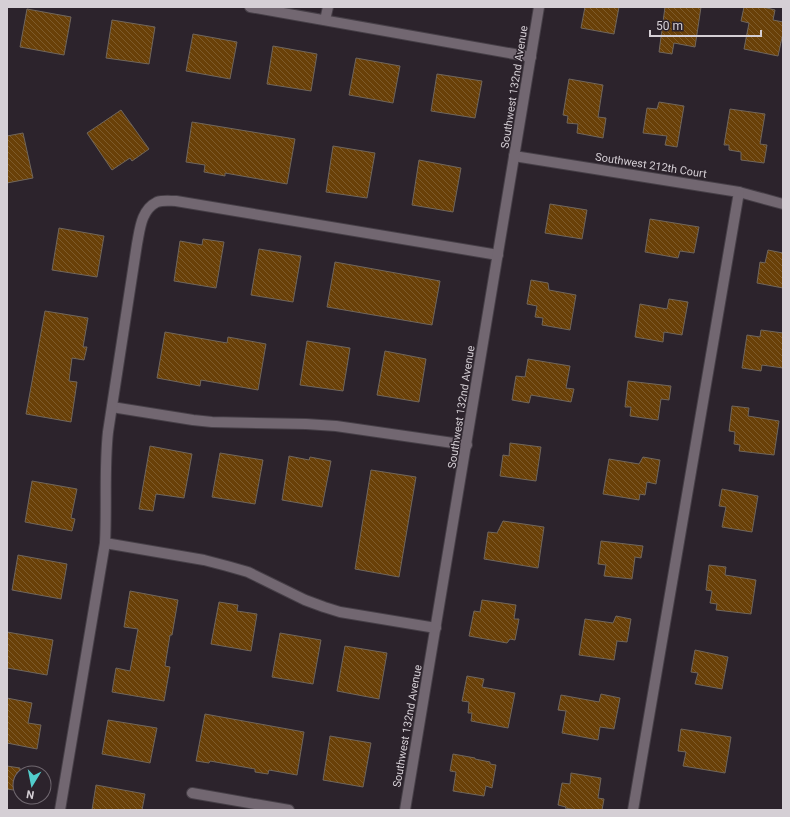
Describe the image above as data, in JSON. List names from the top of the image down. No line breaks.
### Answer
{"streets":{"street":["Southwest 132nd Avenue","Southwest 212th Court"]},"crossings":[["Southwest 132nd Avenue","Southwest 212th Court"]],"scale_bar":"50 m","north":"bottom"}
